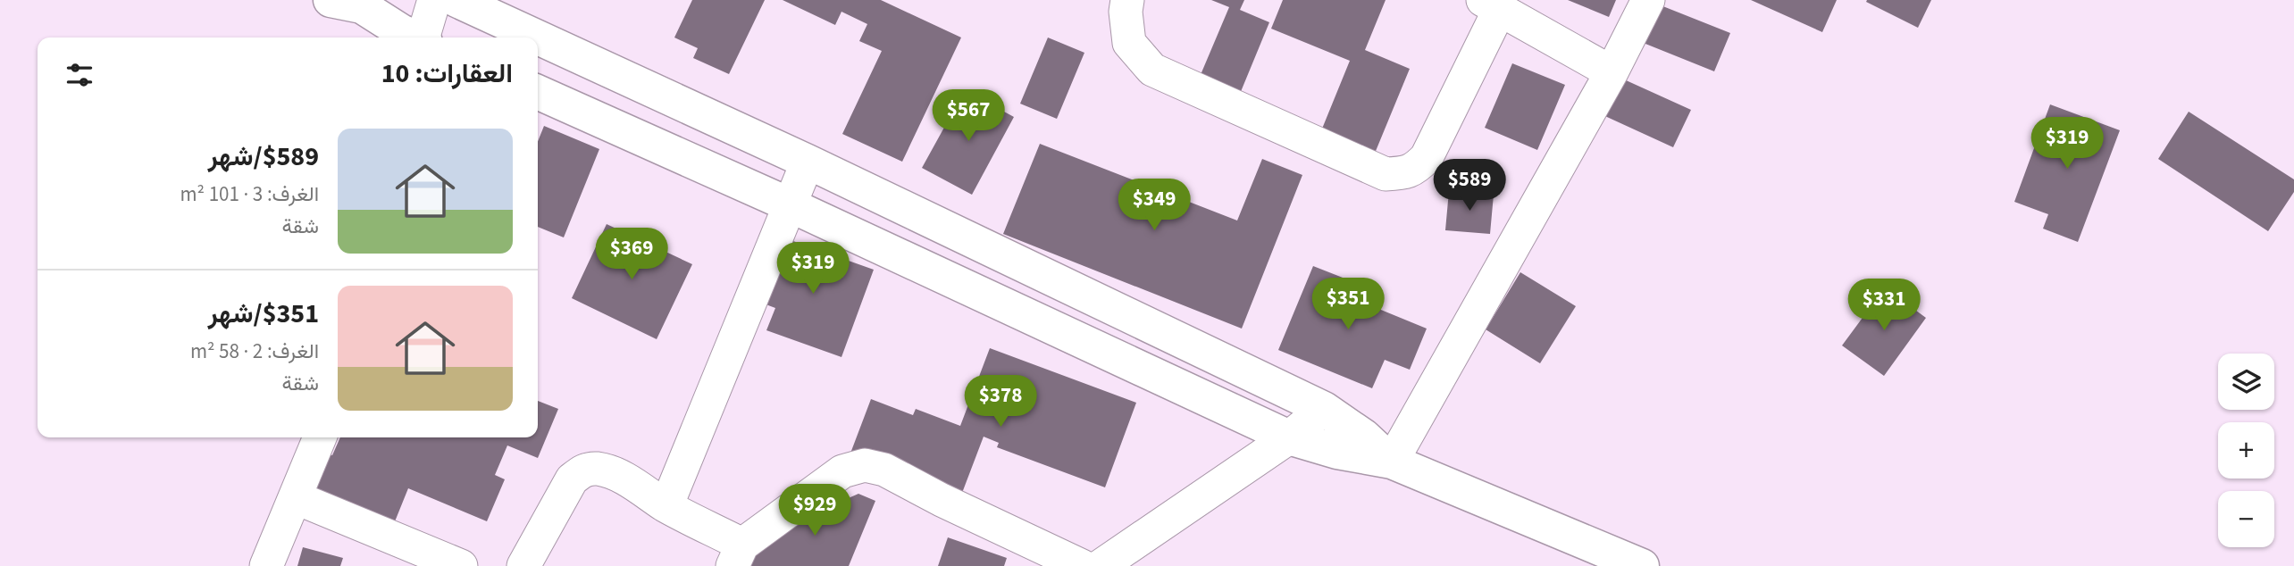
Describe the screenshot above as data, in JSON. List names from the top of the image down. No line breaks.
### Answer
{"page":{"heading":"العقارات: 10","price":["$567","$319","$589","$349","$369","$319","$351","$331","$378","$929"],"list":[{"name":"$589/شهر","note":"الغرف: 3 · 101 m² · شقة"},{"name":"$351/شهر","note":"الغرف: 2 · 58 m² · شقة"}],"map_buttons":["+","−"]}}
